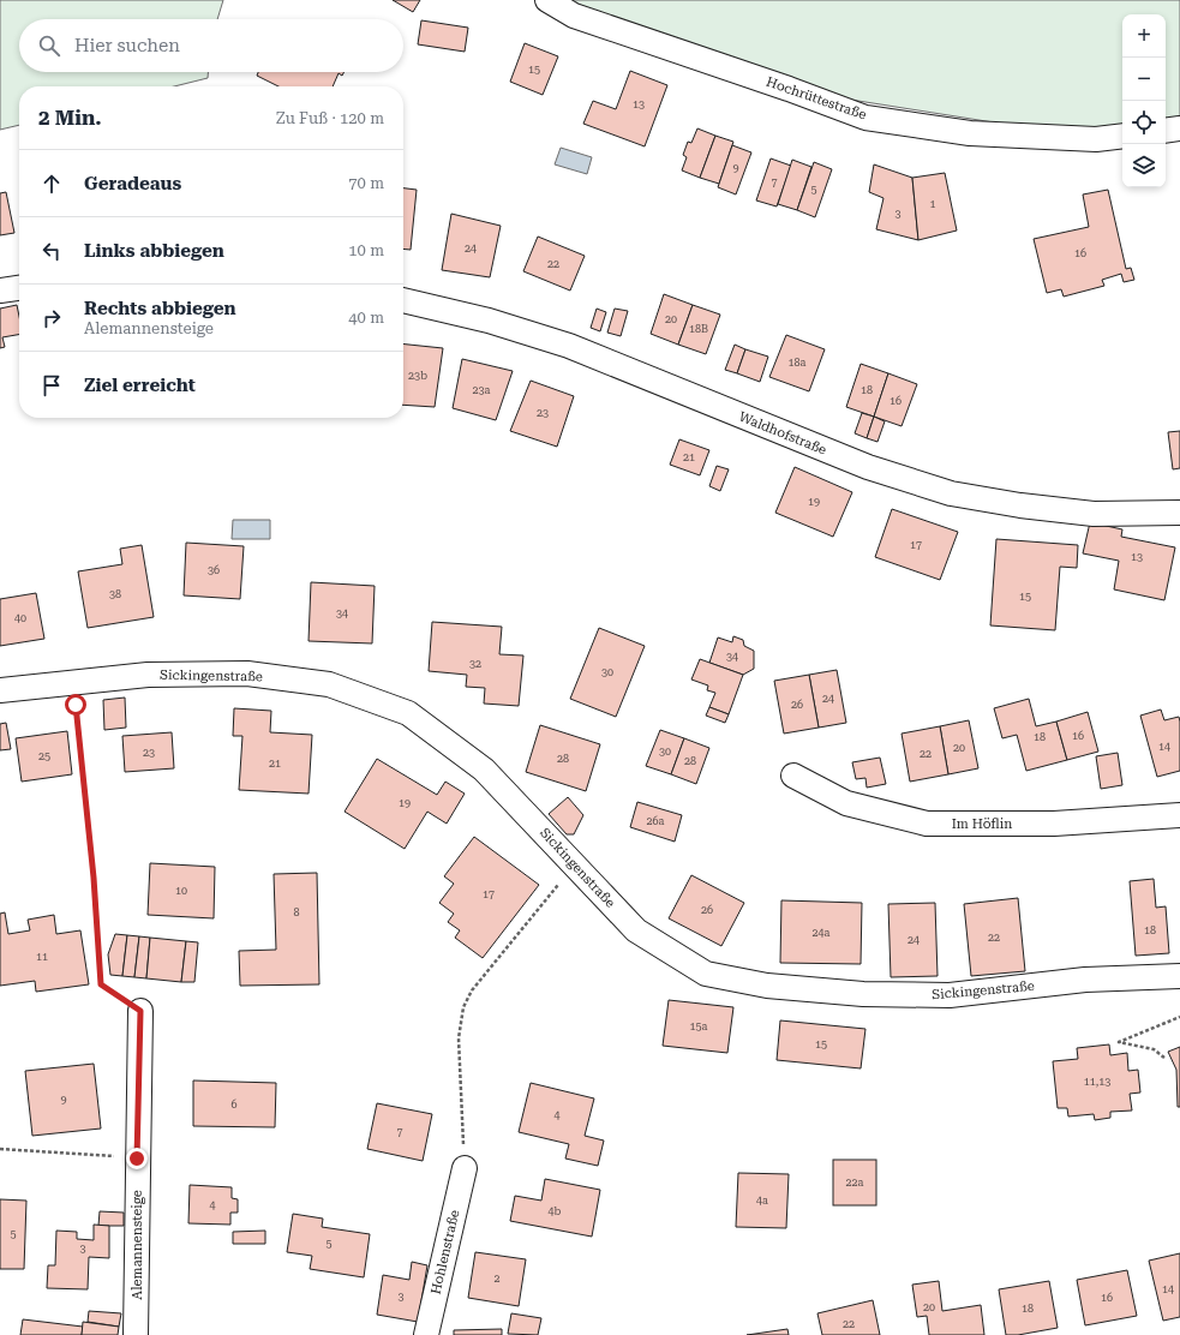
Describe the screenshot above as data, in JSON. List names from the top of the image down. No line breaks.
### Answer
{"streets":{"street":["Hochrüttestraße","Waldhofstraße","Sickingenstraße","Im Höflin","Alemannensteige","Hohlenstraße"]},"house_numbers":["15","13","9","7","5","1","3","24","16","22","20","18B","18a","23b","23a","18","16","23","21","19","17","13","36","38","15","34","40","34","32","30","24","26","16","18","14","20","30","23","22","25","28","28","21","19","26a","10","17","26","8","18","24a","22","24","11","15a","15","11,13","9","6","4","7","22a","4a","4","4b","5","5","3","2","14","3","16","20","18","22"],"page":{"map_buttons":["+","−"],"search":"Hier suchen","heading":["2 Min.","Zu Fuß · 120 m"],"list":[["Geradeaus","70 m"],["Links abbiegen","10 m"],["Rechts abbiegen","Alemannensteige","40 m"],"Ziel erreicht"]}}
